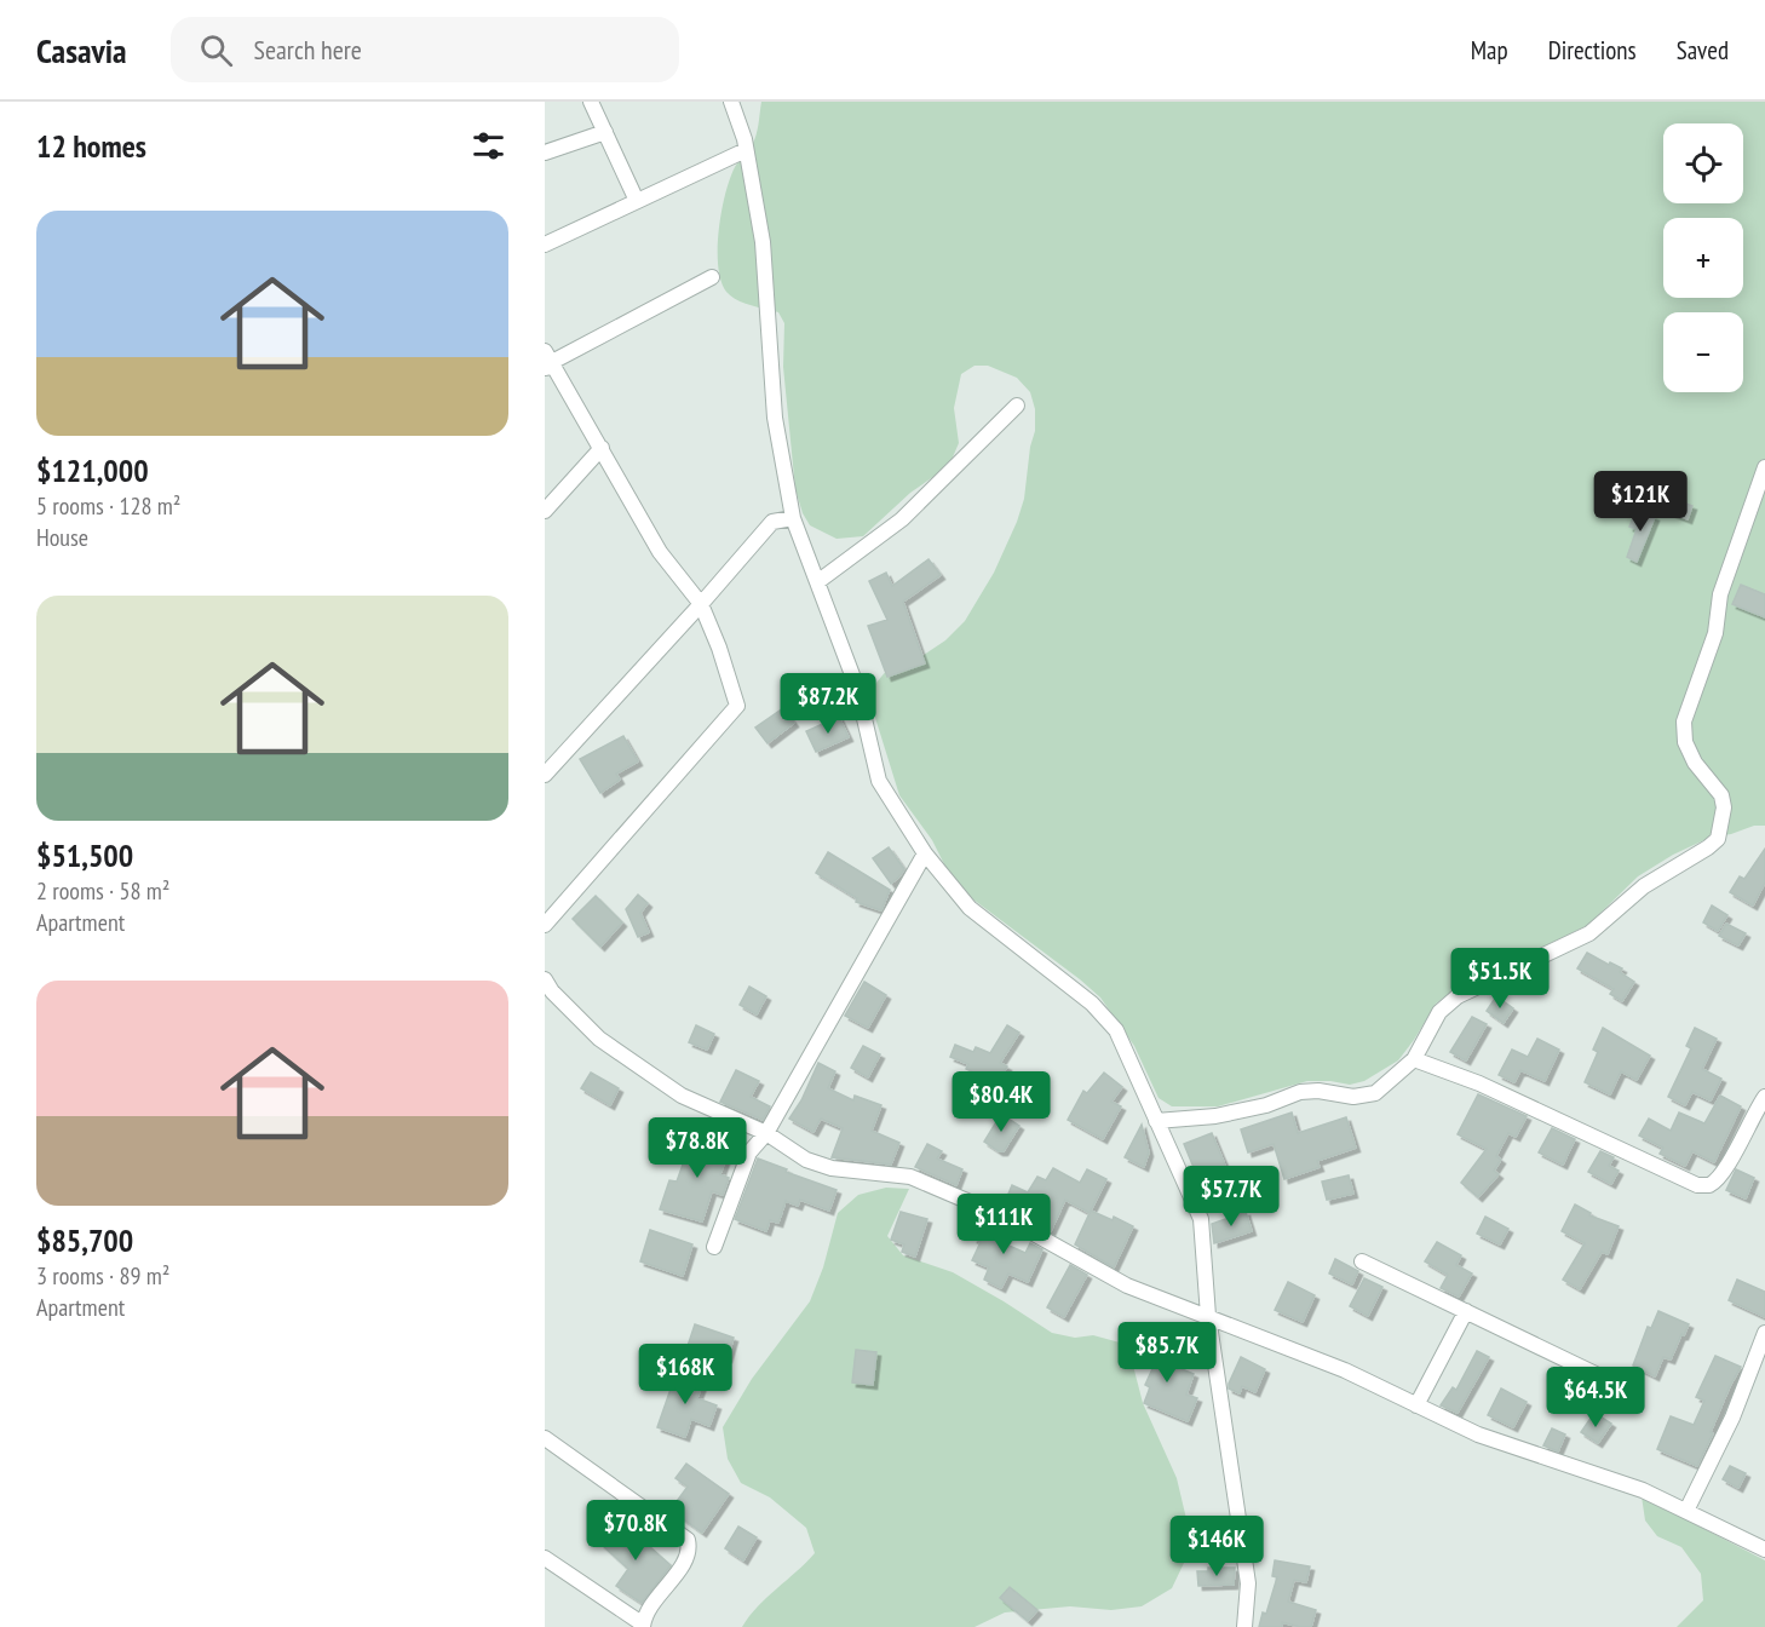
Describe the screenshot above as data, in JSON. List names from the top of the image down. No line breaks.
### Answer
{"page":{"header":"Casavia","search":"Search here","nav":["Map","Directions","Saved"],"heading":"12 homes","map_buttons":["+","−"],"list":[{"name":"$121,000","note":"5 rooms · 128 m² · House"},{"name":"$51,500","note":"2 rooms · 58 m² · Apartment"},{"name":"$85,700","note":"3 rooms · 89 m² · Apartment"}],"price":["$121K","$87.2K","$51.5K","$80.4K","$78.8K","$57.7K","$111K","$85.7K","$168K","$64.5K","$70.8K","$146K"]}}
